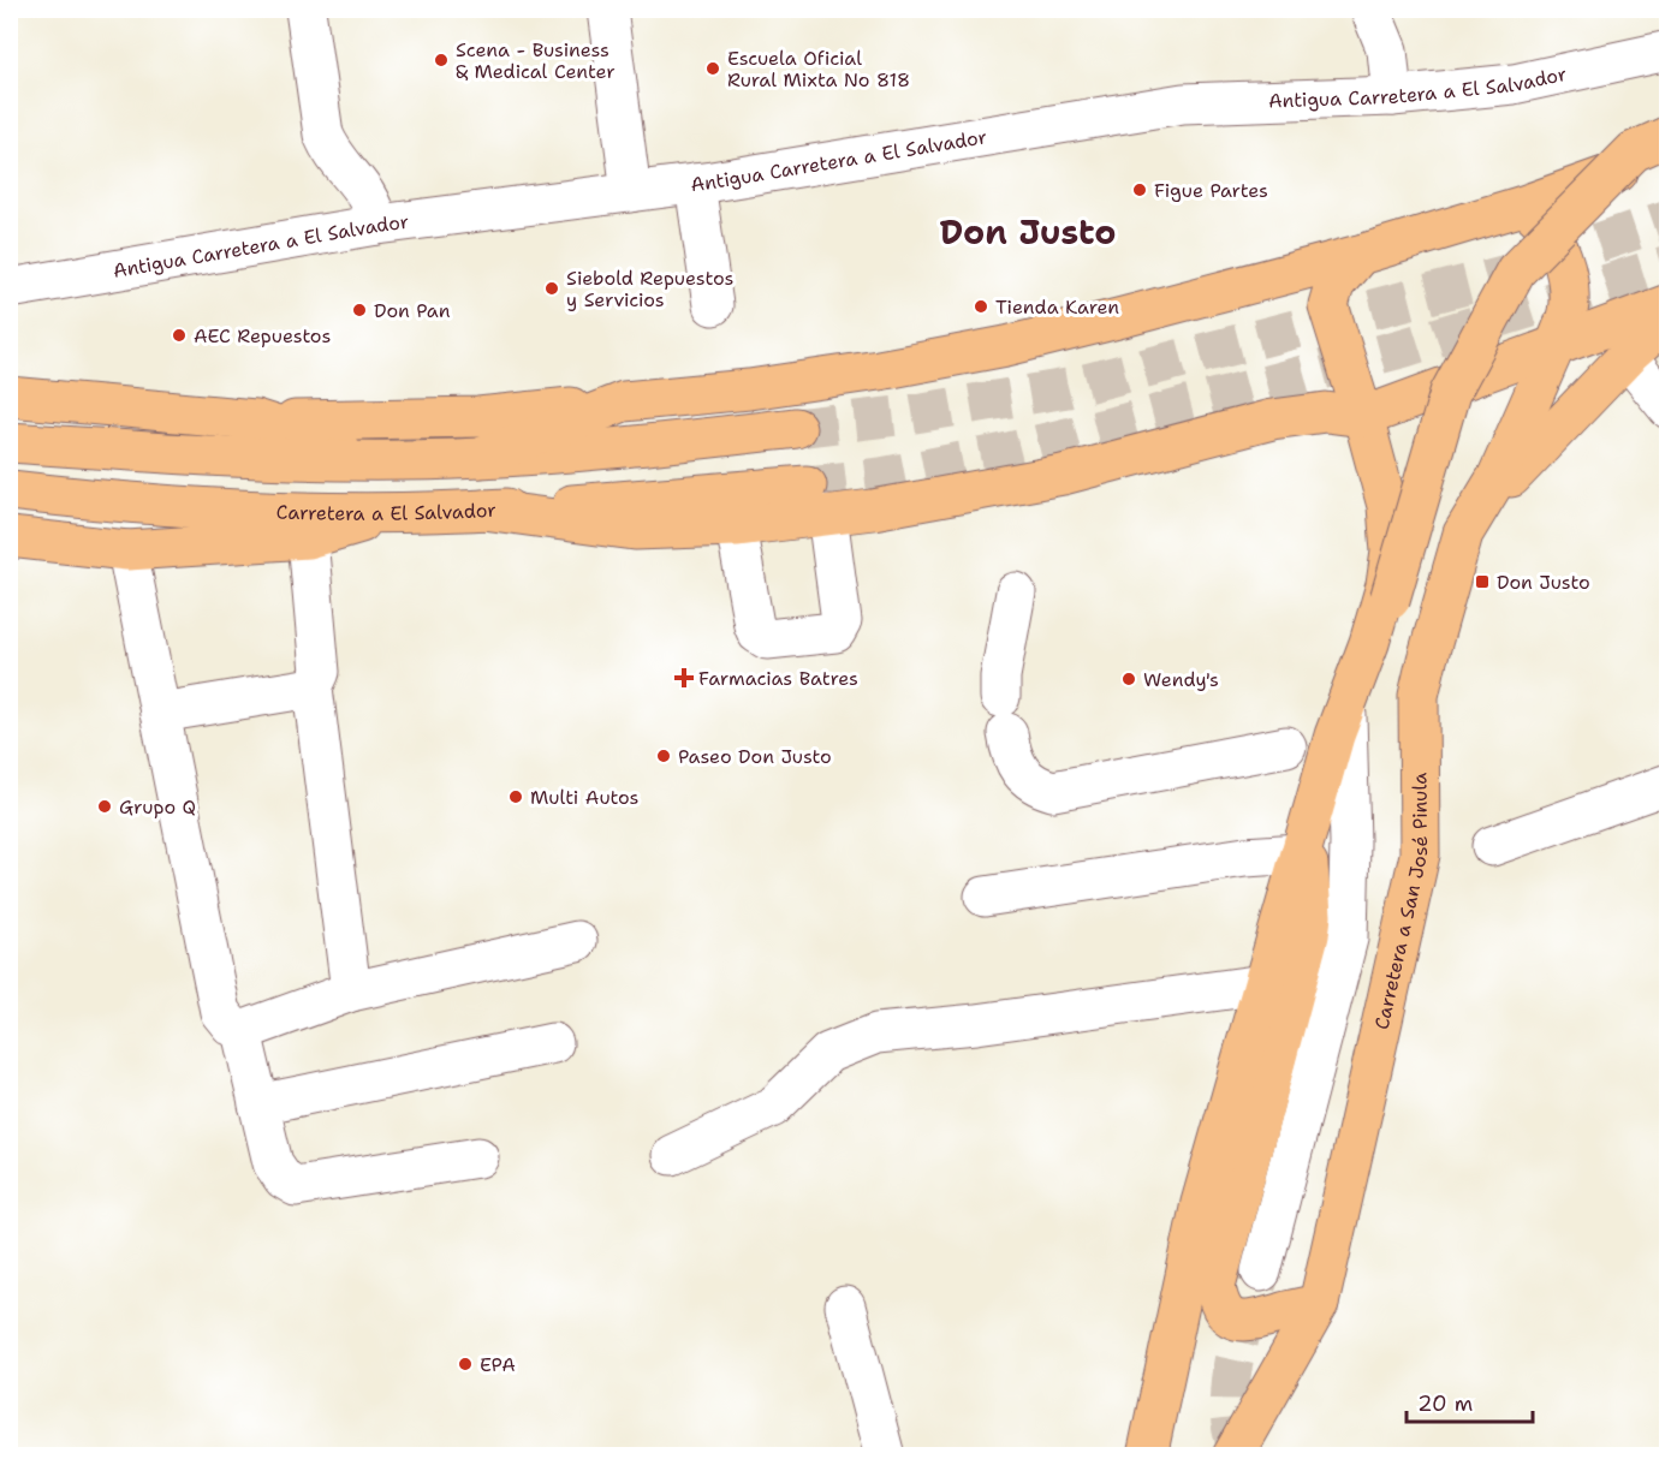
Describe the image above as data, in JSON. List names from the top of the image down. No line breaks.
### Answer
{"streets":{"main road":["Carretera a El Salvador","Carretera a San José Pinula"],"street":["Antigua Carretera a El Salvador"]},"districts":["Don Justo"],"places":{"other":["Scena - Business & Medical Center","Escuela Oficial Rural Mixta No 818","Figue Partes","Siebold Repuestos y Servicios","Tienda Karen","Don Pan","AEC Repuestos","Wendy's","Paseo Don Justo","Multi Autos","Grupo Q","EPA"],"transit":["Don Justo"],"health":["Farmacias Batres"]},"scale_bar":"20 m"}
